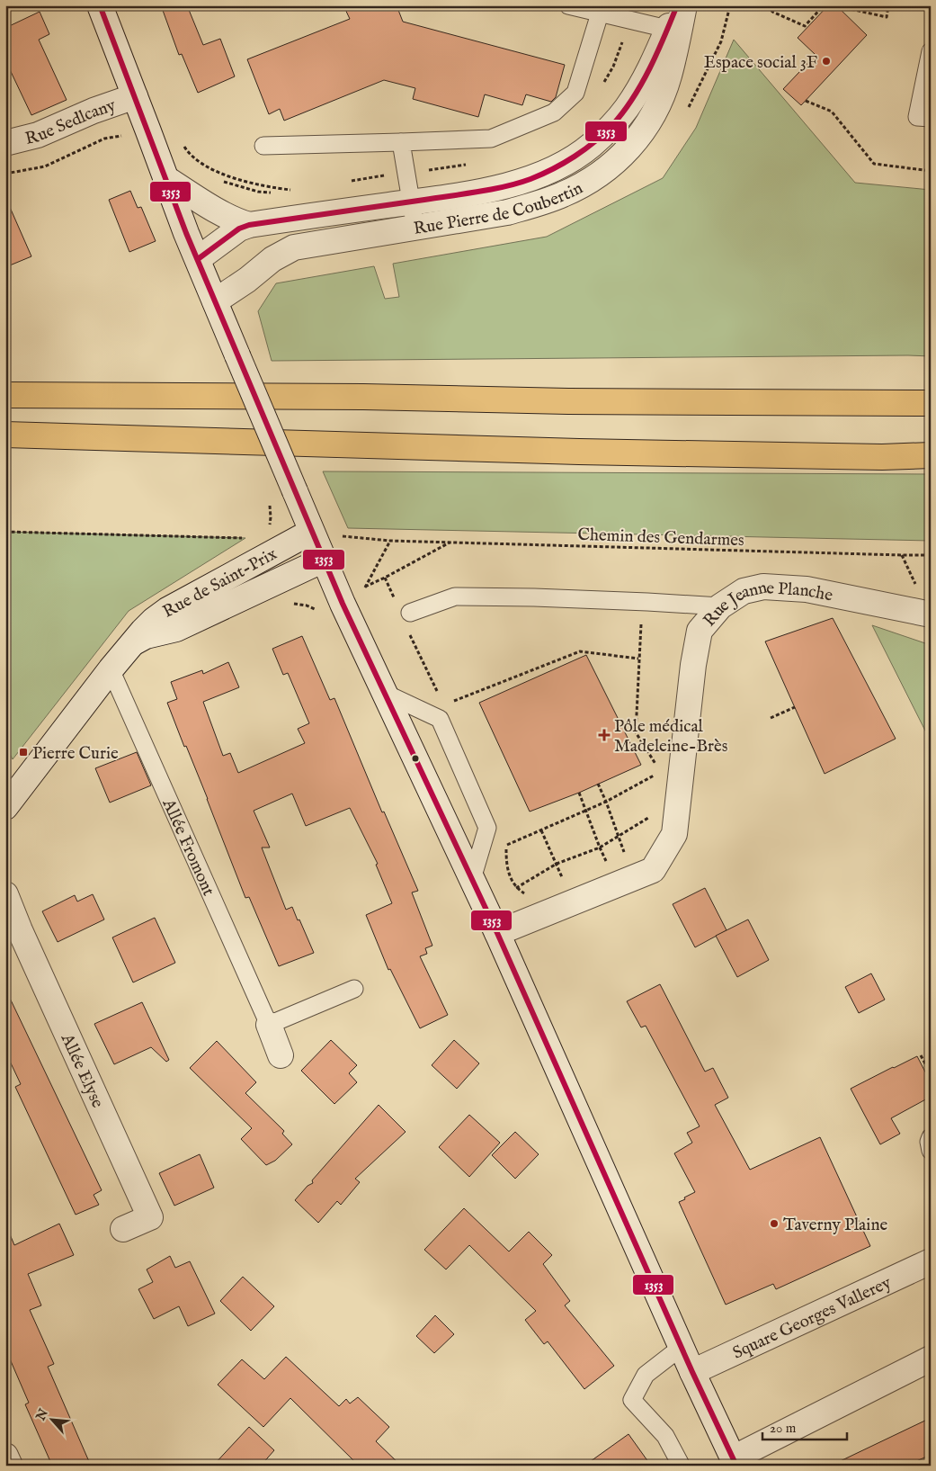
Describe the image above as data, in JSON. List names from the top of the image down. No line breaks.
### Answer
{"streets":{"street":["Rue Sedlcany","Rue Pierre de Coubertin","Rue de Saint-Prix","Rue Jeanne Planche","Allée Fromont","Allée Elyse","Square Georges Vallerey"],"path":["Chemin des Gendarmes"]},"crossings":[["Rue de Saint-Prix","Allée Fromont"]],"places":{"other":["Espace social 3F","Taverny Plaine"],"health":["Pôle médical Madeleine-Brès"],"transit":["Pierre Curie"]},"lines":["transit line 1353"],"scale_bar":"20 m","north":"top left"}
